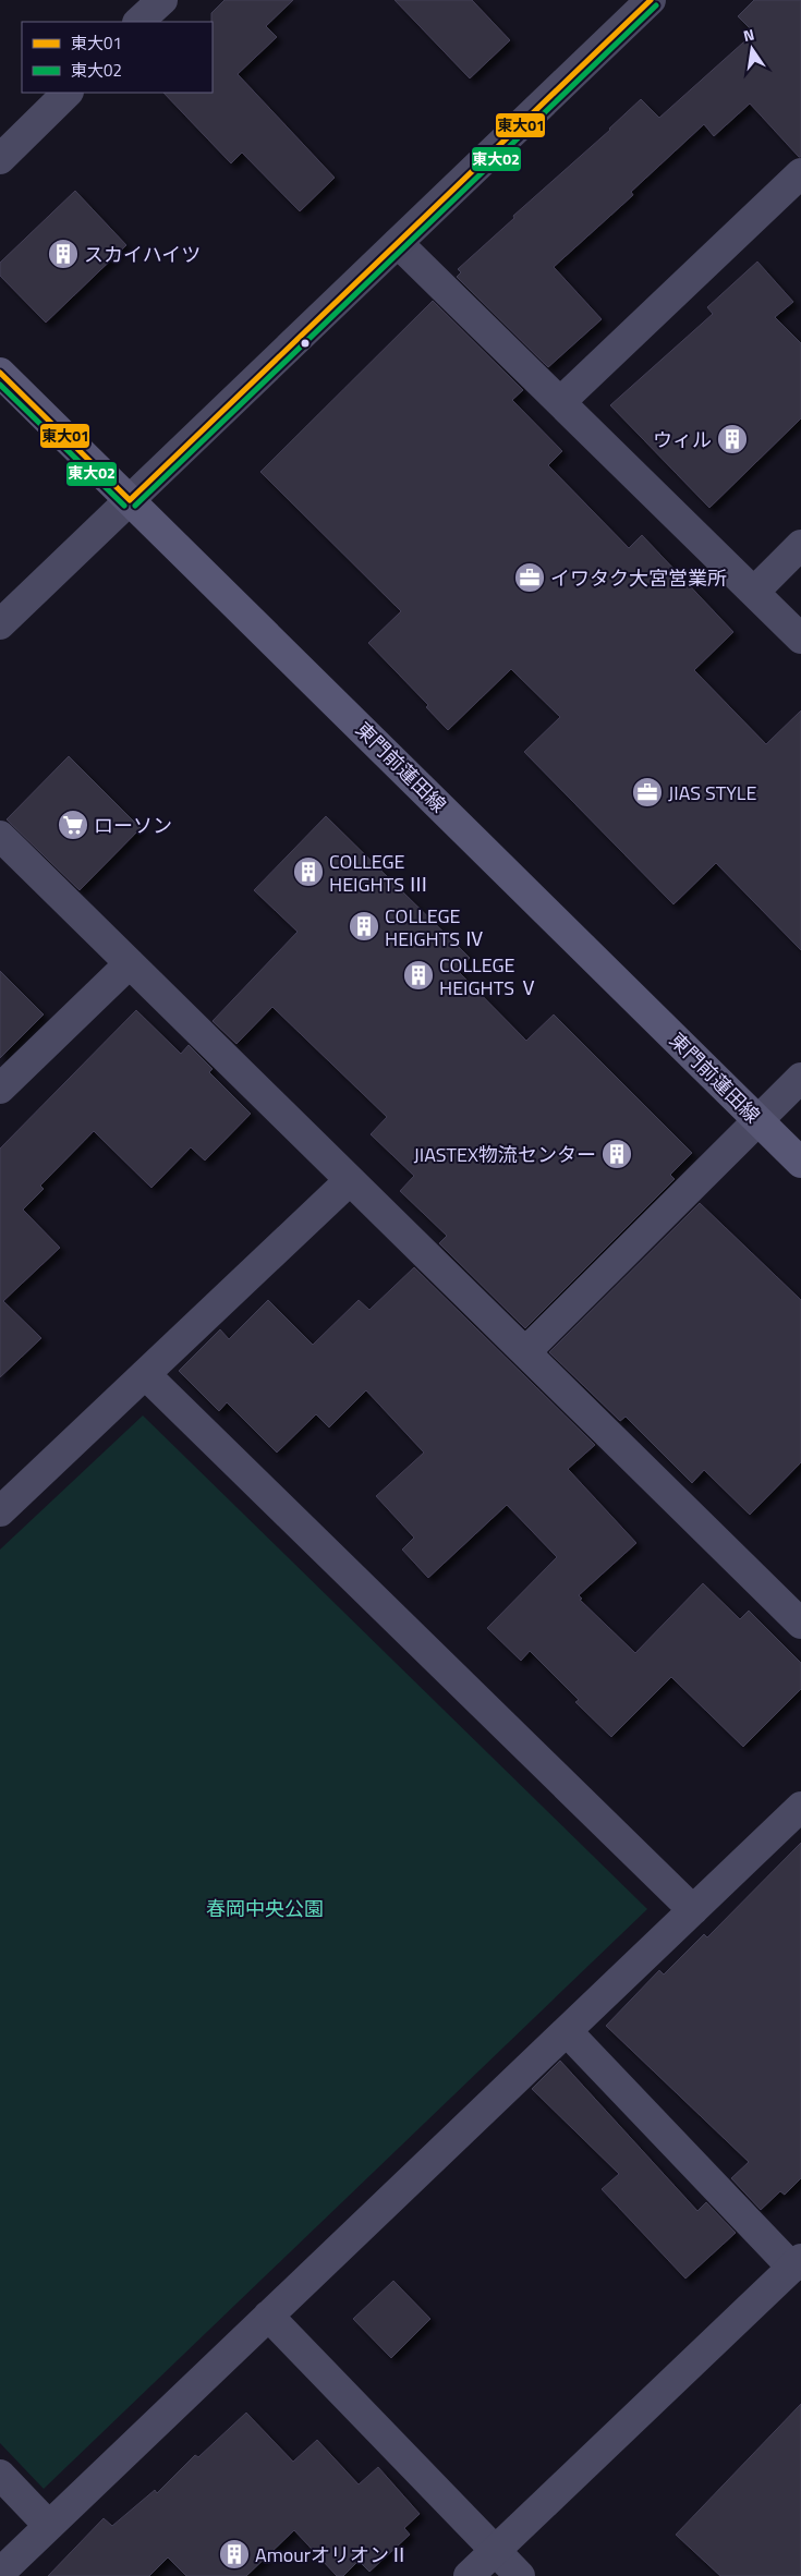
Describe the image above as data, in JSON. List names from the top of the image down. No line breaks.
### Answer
{"streets":{"main road":["東門前蓮田線"]},"parks":["春岡中央公園"],"places":{"building":["スカイハイツ","ウィル","COLLEGE HEIGHTS Ⅲ","COLLEGE HEIGHTS Ⅳ","COLLEGE HEIGHTS Ⅴ","JIASTEX物流センター","AmourオリオンⅡ"],"office":["イワタク大宮営業所","JIAS STYLE"],"supermarket":["ローソン"]},"lines":["transit line 東大01","transit line 東大02"],"legend":["東大01","東大02"],"north":"top"}
